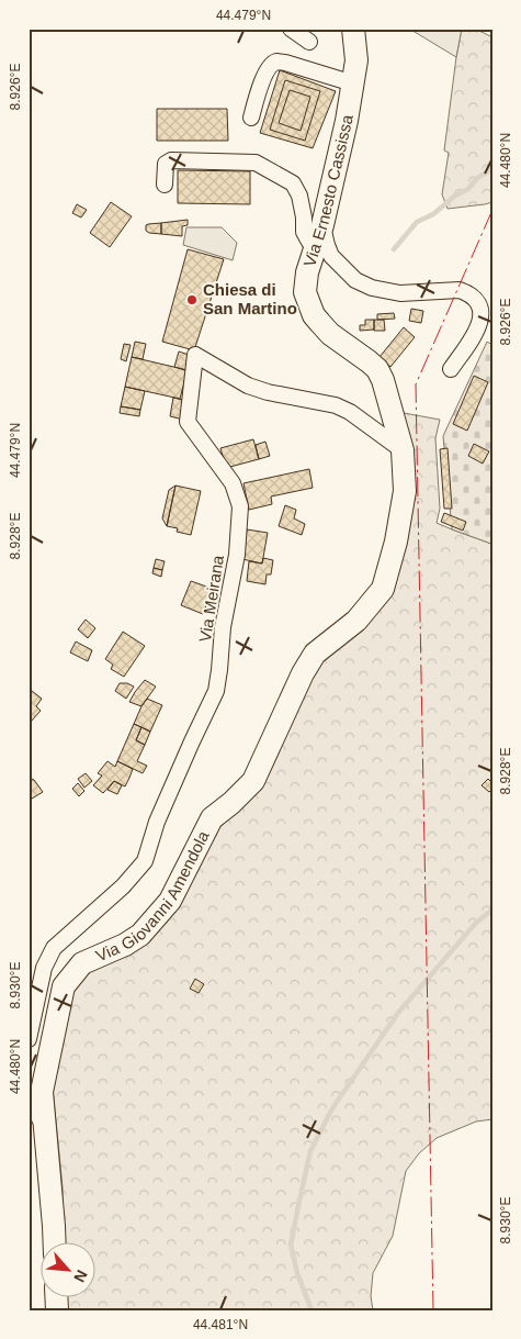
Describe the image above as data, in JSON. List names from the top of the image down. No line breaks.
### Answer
{"streets":{"street":["Via Ernesto Cassissa","Via Meirana","Via Giovanni Amendola"]},"crossings":[["Via Ernesto Cassissa","Via Meirana"],["Via Ernesto Cassissa","Via Giovanni Amendola"],["Via Meirana","Via Giovanni Amendola"]],"places":["Chiesa di San Martino"],"north":"bottom right","coordinates":["44.479°N","8.926°E","44.480°N","8.928°E","8.930°E","44.481°N"]}
